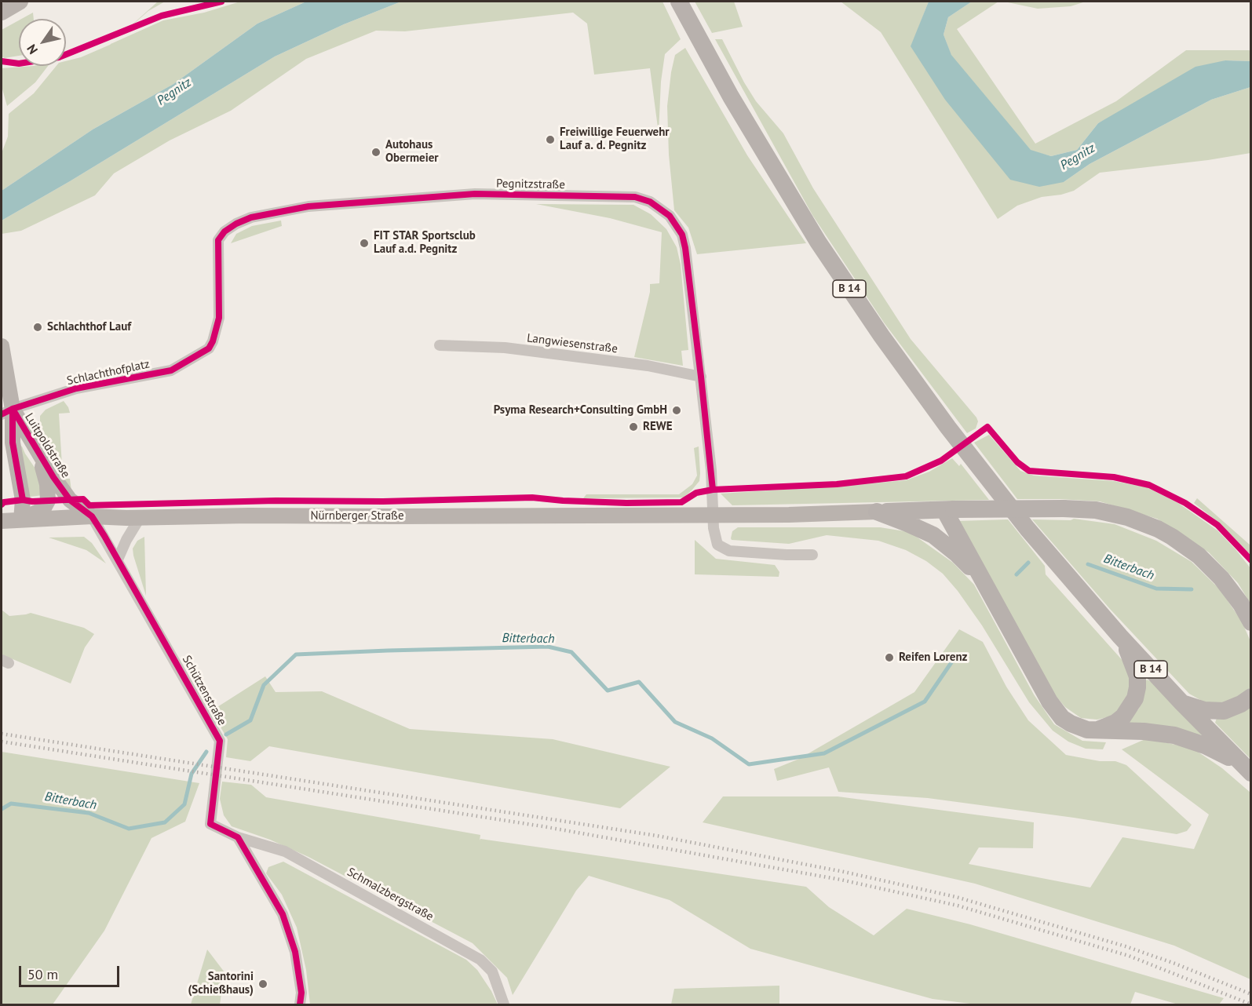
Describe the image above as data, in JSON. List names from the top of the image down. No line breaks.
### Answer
{"streets":{"main road":["B 14","Luitpoldstraße","Nürnberger Straße"],"street":["Pegnitzstraße","Langwiesenstraße","Schlachthofplatz","Schützenstraße","Schmalzbergstraße"]},"crossings":[["Pegnitzstraße","Langwiesenstraße"],["Pegnitzstraße","Schlachthofplatz"],["Pegnitzstraße","Nürnberger Straße"],["Schlachthofplatz","Luitpoldstraße"],["Luitpoldstraße","Nürnberger Straße"],["Luitpoldstraße","Schützenstraße"],["Nürnberger Straße","Schützenstraße"],["Schützenstraße","Schmalzbergstraße"]],"water":["Pegnitz","Bitterbach"],"places":["Freiwillige Feuerwehr Lauf a. d. Pegnitz","Autohaus Obermeier","FIT STAR Sportsclub Lauf a.d. Pegnitz","Schlachthof Lauf","Psyma Research+Consulting GmbH","REWE","Reifen Lorenz","Santorini (Schießhaus)"],"scale_bar":"50 m","north":"bottom left"}
